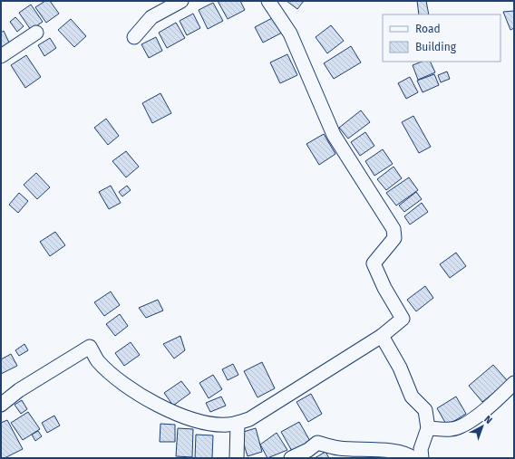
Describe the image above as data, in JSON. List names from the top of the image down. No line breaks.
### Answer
{"legend":["Road","Building"],"north":"top right"}
